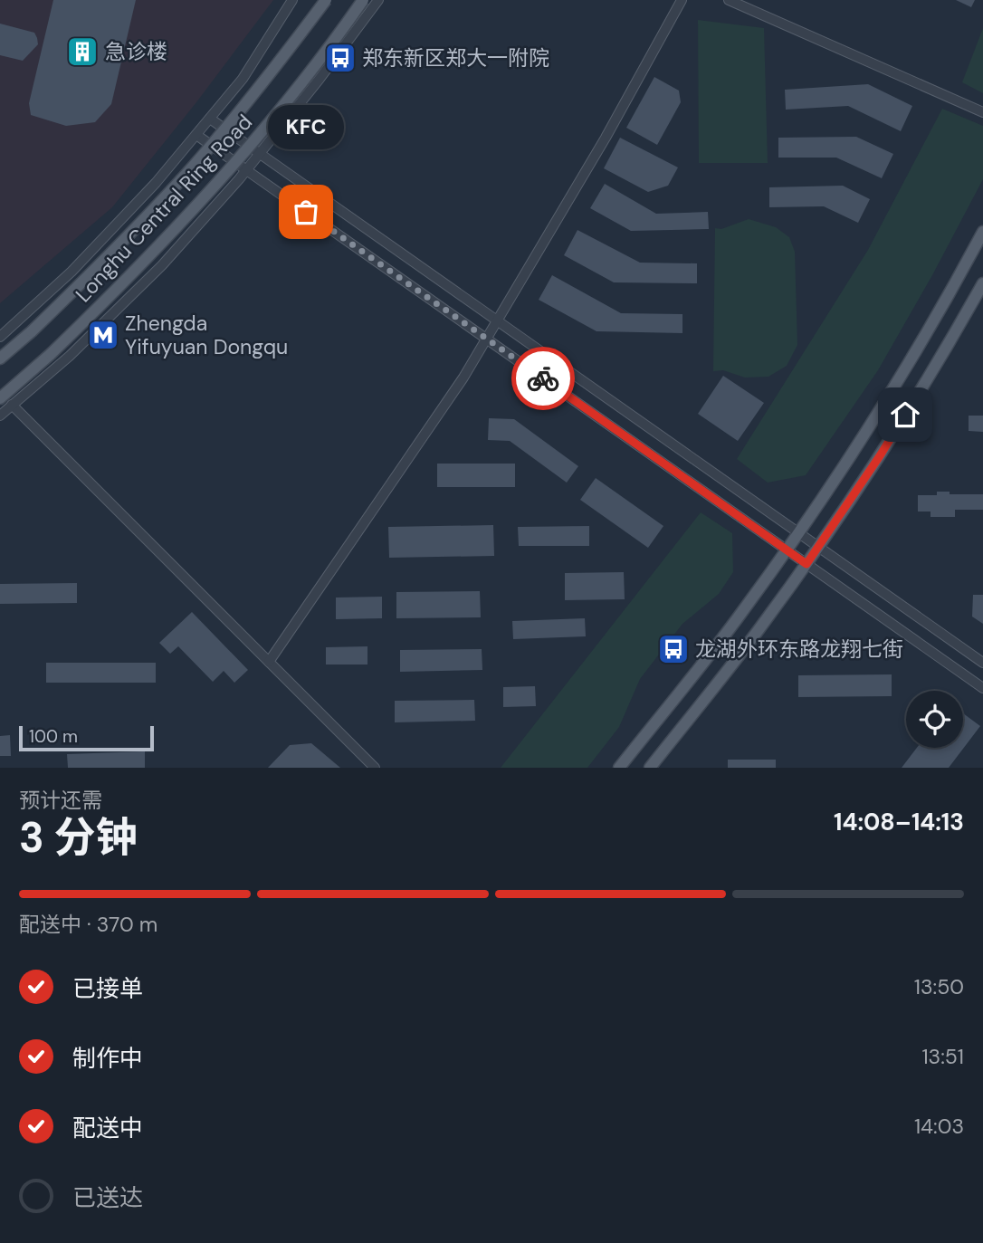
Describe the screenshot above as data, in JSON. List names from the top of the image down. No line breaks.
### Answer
{"streets":{"main road":["Longhu Central Ring Road"]},"places":{"building":["急诊楼"],"bus stop":["郑东新区郑大一附院","龙湖外环东路龙翔七街"],"other":["KFC"],"metro station":["Zhengda Yifuyuan Dongqu"]},"scale_bar":"100 m","page":{"bubble":"KFC","scale":"100 m","heading":["3 分钟","预计还需","14:08–14:13"],"bar":"配送中 · 370 m","list":[["已接单","13:50"],["制作中","13:51"],["配送中","14:03"],"已送达"]}}
